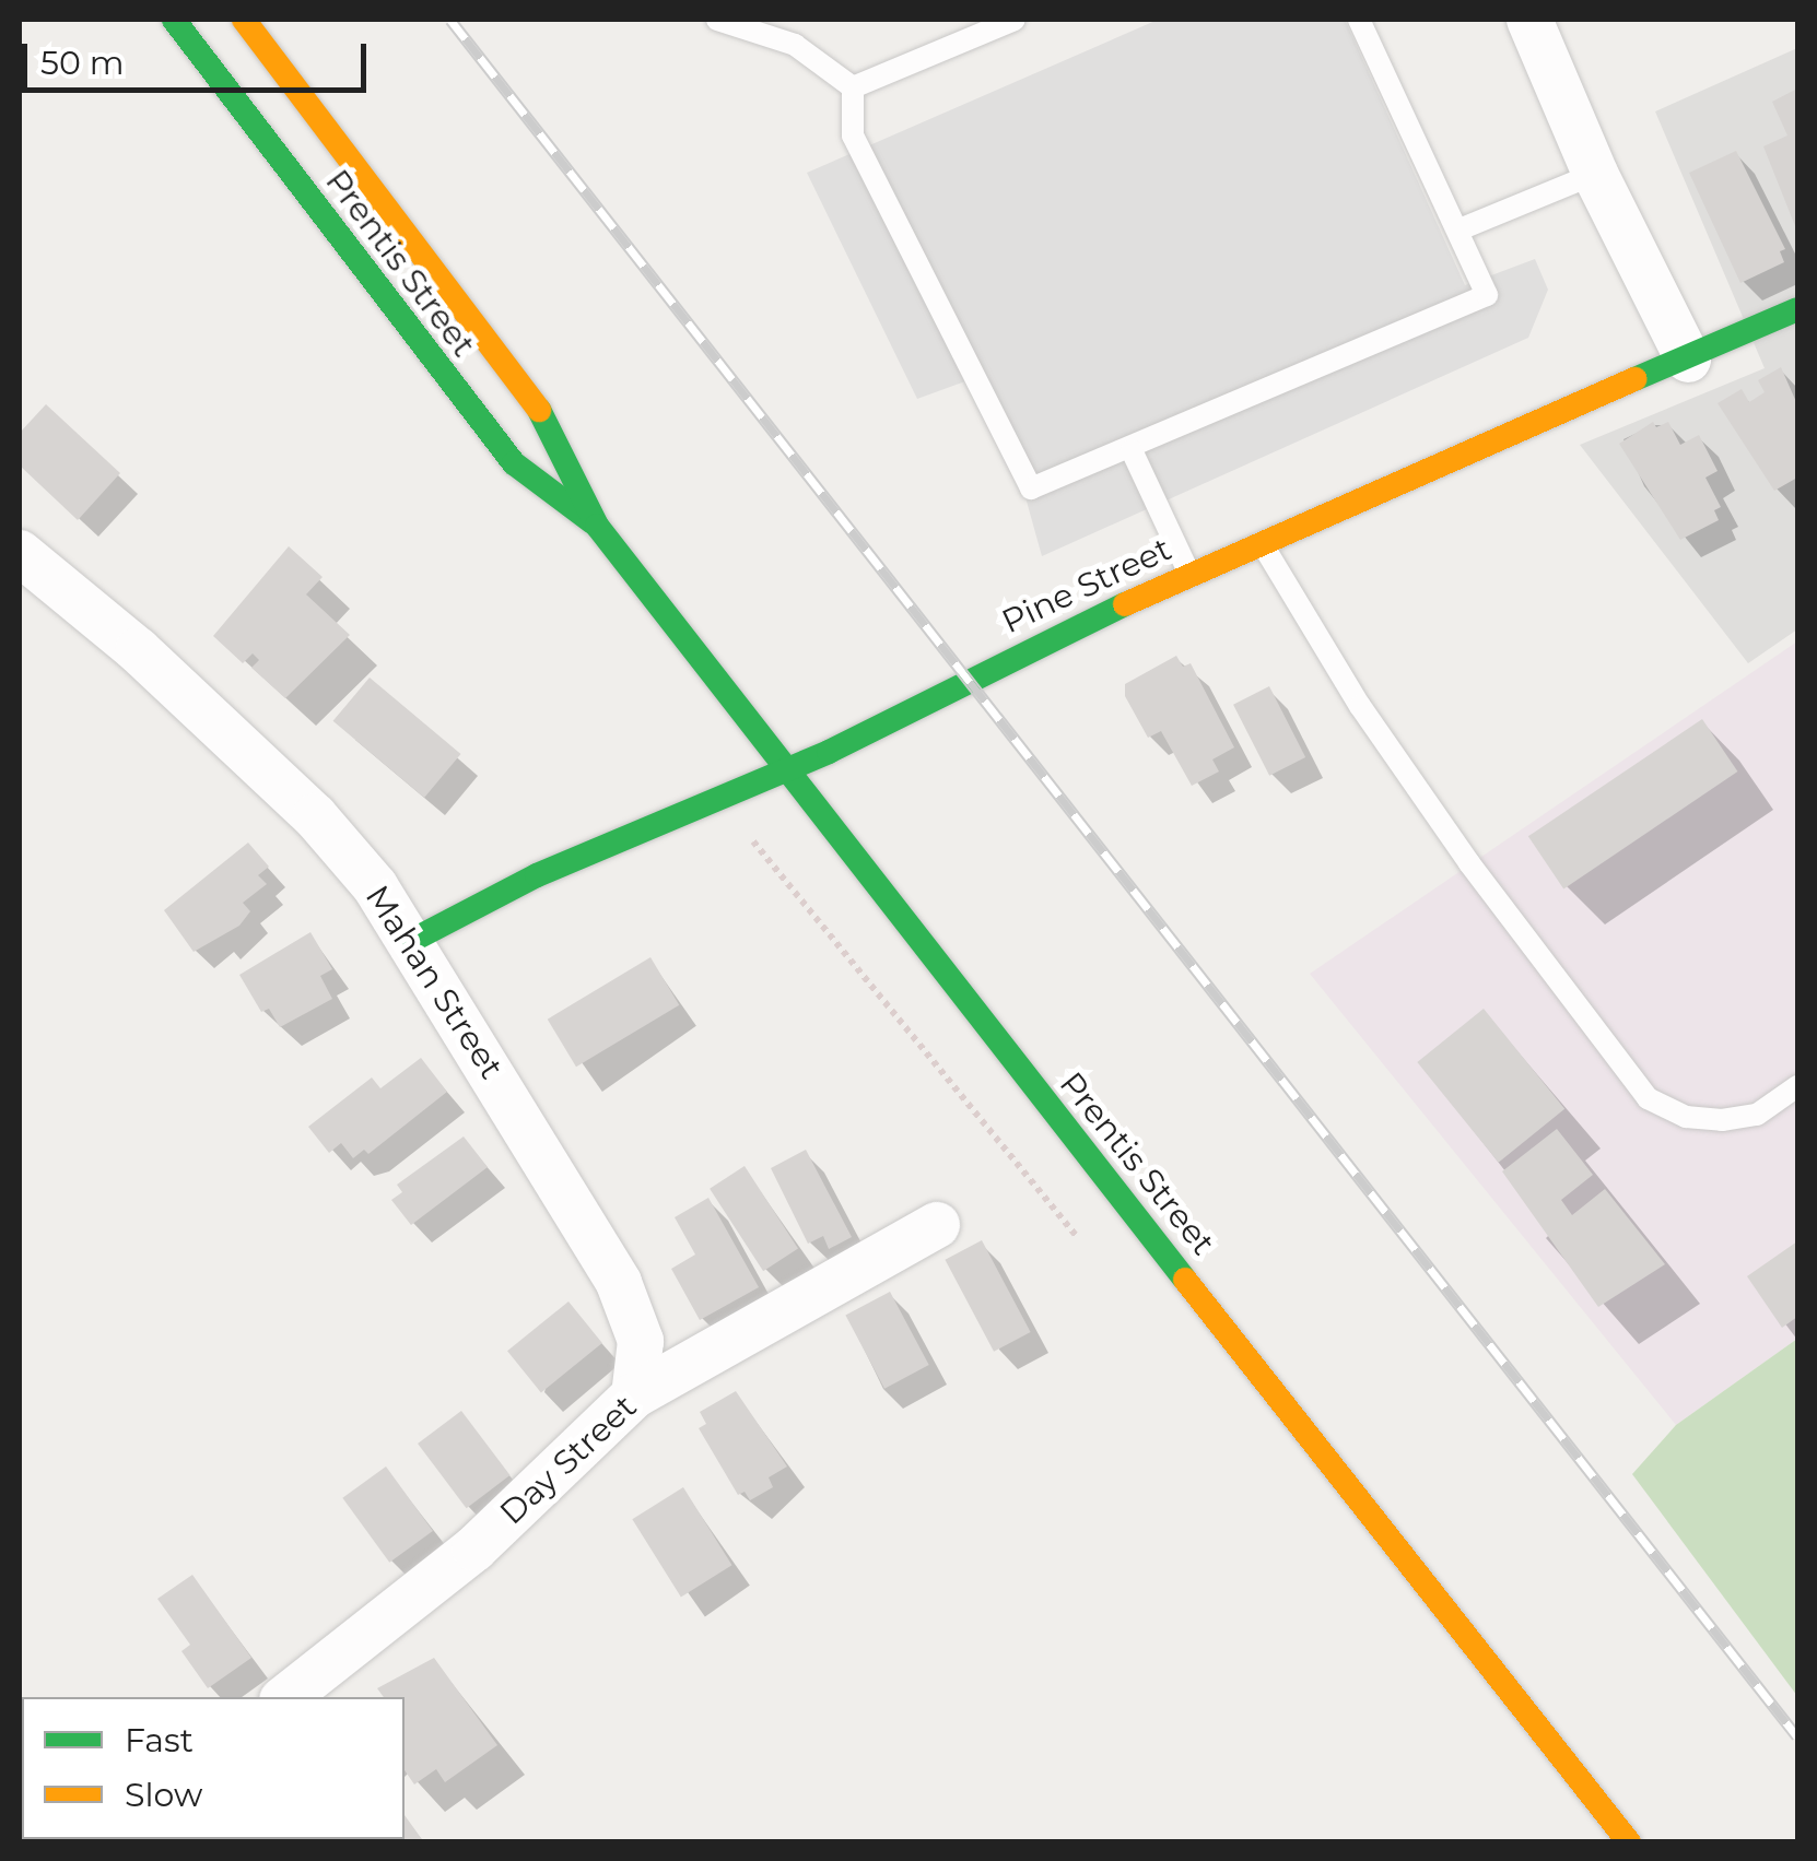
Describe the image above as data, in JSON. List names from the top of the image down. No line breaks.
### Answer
{"streets":{"street":["Prentis Street","Pine Street","Mahan Street","Day Street"]},"crossings":[["Prentis Street","Pine Street"],["Pine Street","Mahan Street"],["Mahan Street","Day Street"]],"legend":["Fast","Slow"],"scale_bar":"50 m"}
